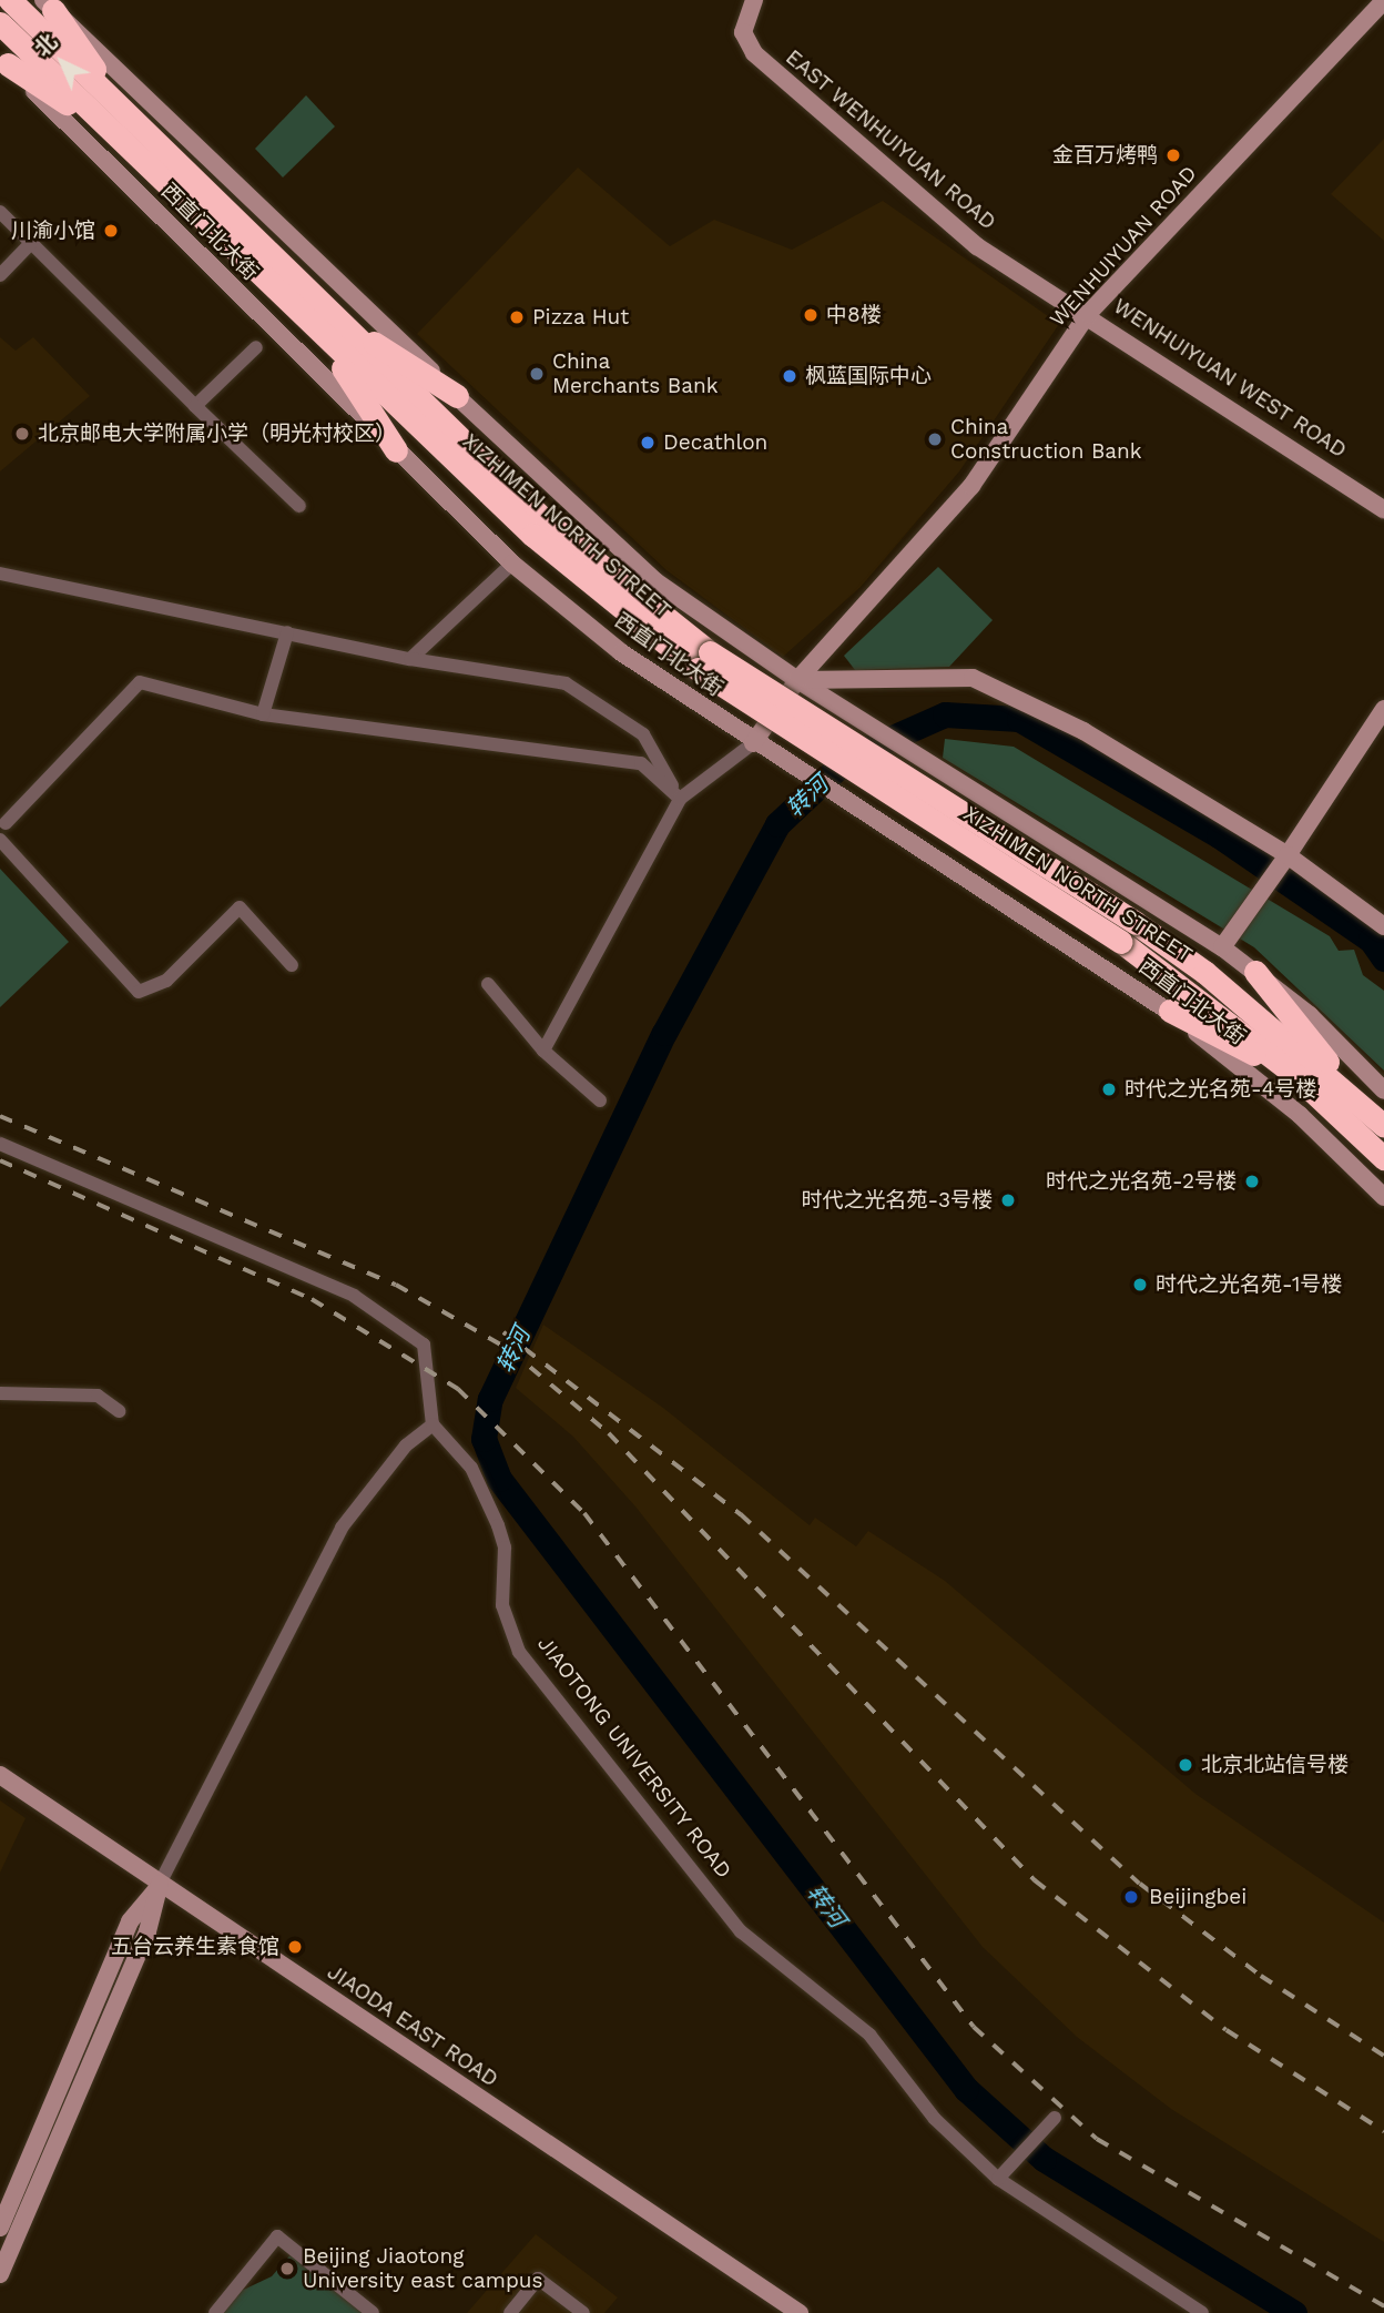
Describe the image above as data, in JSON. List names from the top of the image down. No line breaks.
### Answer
{"streets":{"highway":["XIZHIMEN NORTH STREET"],"street":["EAST WENHUIYUAN ROAD","西直门北大街","WENHUIYUAN ROAD","WENHUIYUAN WEST ROAD","JIAOTONG UNIVERSITY ROAD","JIAODA EAST ROAD"]},"crossings":[["EAST WENHUIYUAN ROAD","WENHUIYUAN ROAD"],["EAST WENHUIYUAN ROAD","WENHUIYUAN WEST ROAD"],["西直门北大街","WENHUIYUAN ROAD"],["WENHUIYUAN ROAD","WENHUIYUAN WEST ROAD"]],"water":["转河"],"places":["金百万烤鸭","川渝小馆","中8楼","Pizza Hut","China Merchants Bank","枫蓝国际中心","北京邮电大学附属小学（明光村校区）","China Construction Bank","Decathlon","时代之光名苑-4号楼","时代之光名苑-2号楼","时代之光名苑-3号楼","时代之光名苑-1号楼","北京北站信号楼","Beijingbei","五台云养生素食馆","Beijing Jiaotong University east campus"],"north":"top left"}
